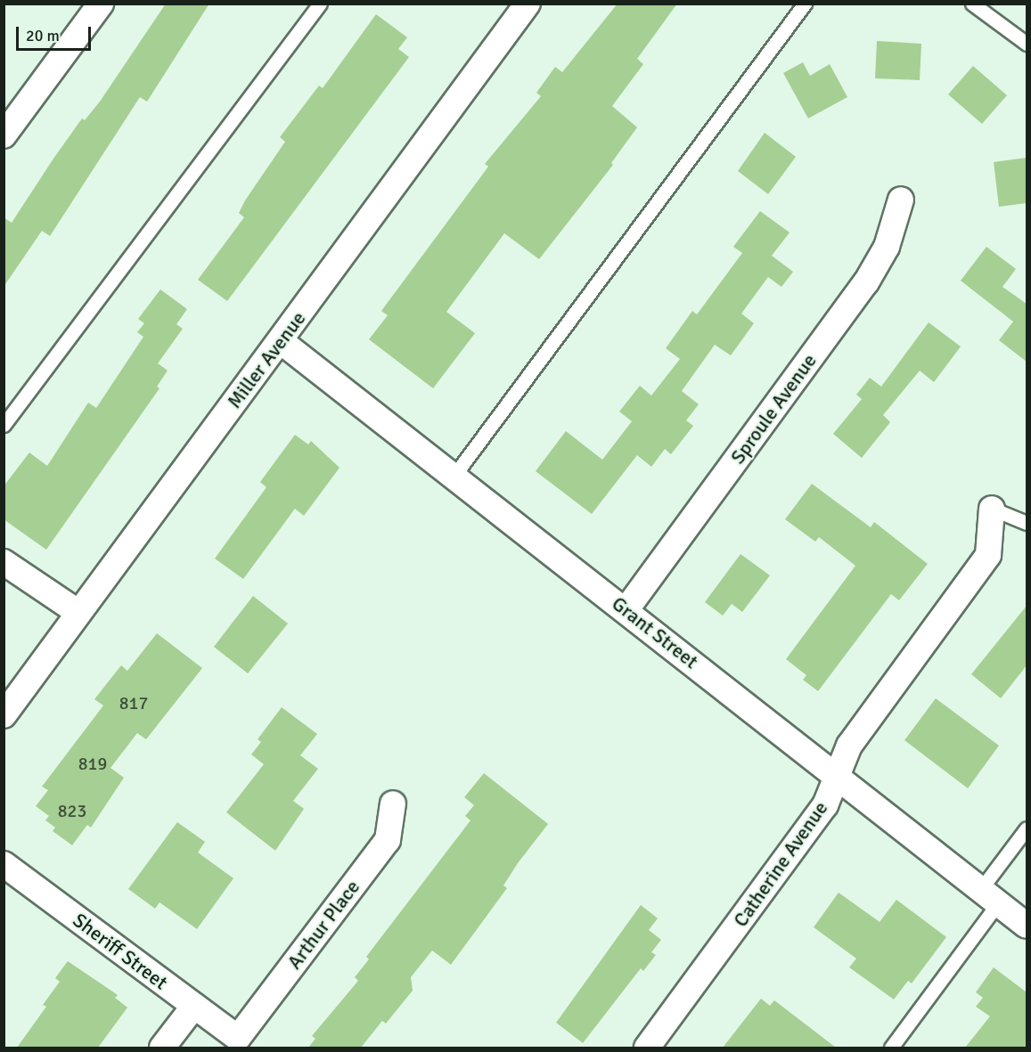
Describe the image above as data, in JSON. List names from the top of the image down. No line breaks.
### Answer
{"streets":{"street":["Miller Avenue","Sproule Avenue","Grant Street","Catherine Avenue","Arthur Place","Sheriff Street"]},"crossings":[["Miller Avenue","Grant Street"],["Sproule Avenue","Grant Street"],["Grant Street","Catherine Avenue"],["Arthur Place","Sheriff Street"]],"house_numbers":["817","819","823"],"scale_bar":"20 m"}
